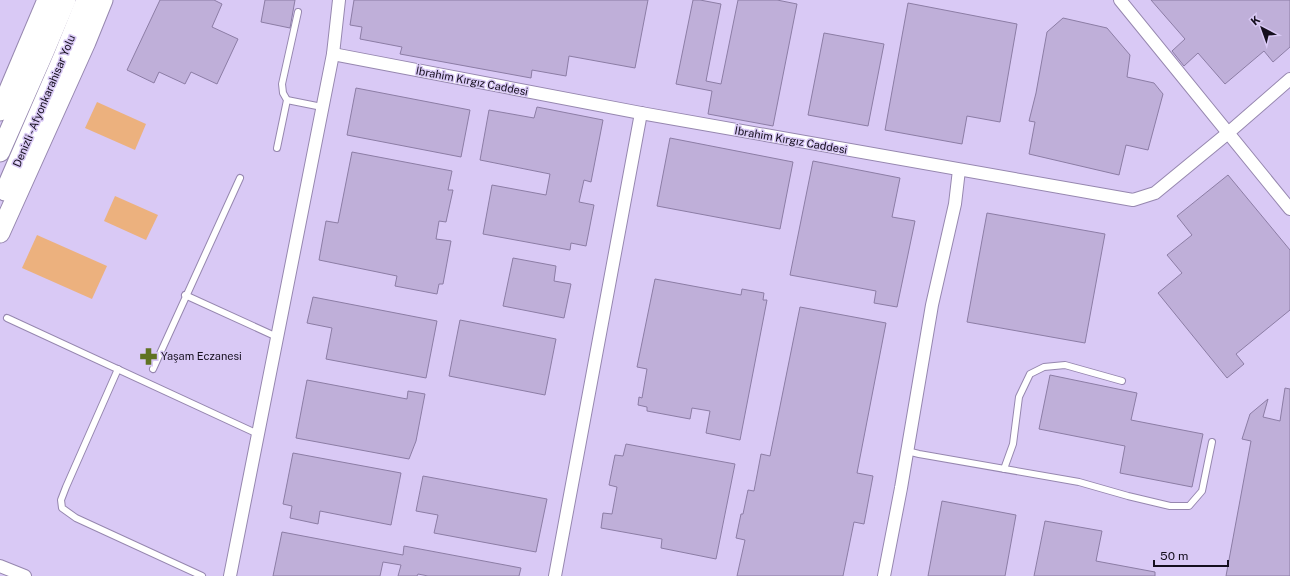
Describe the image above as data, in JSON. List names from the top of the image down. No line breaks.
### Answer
{"streets":{"highway":["Denizli - Afyonkarahisar Yolu"],"street":["İbrahim Kırgız Caddesi"]},"places":{"pharmacy":["Yaşam Eczanesi"]},"scale_bar":"50 m","north":"top left"}
